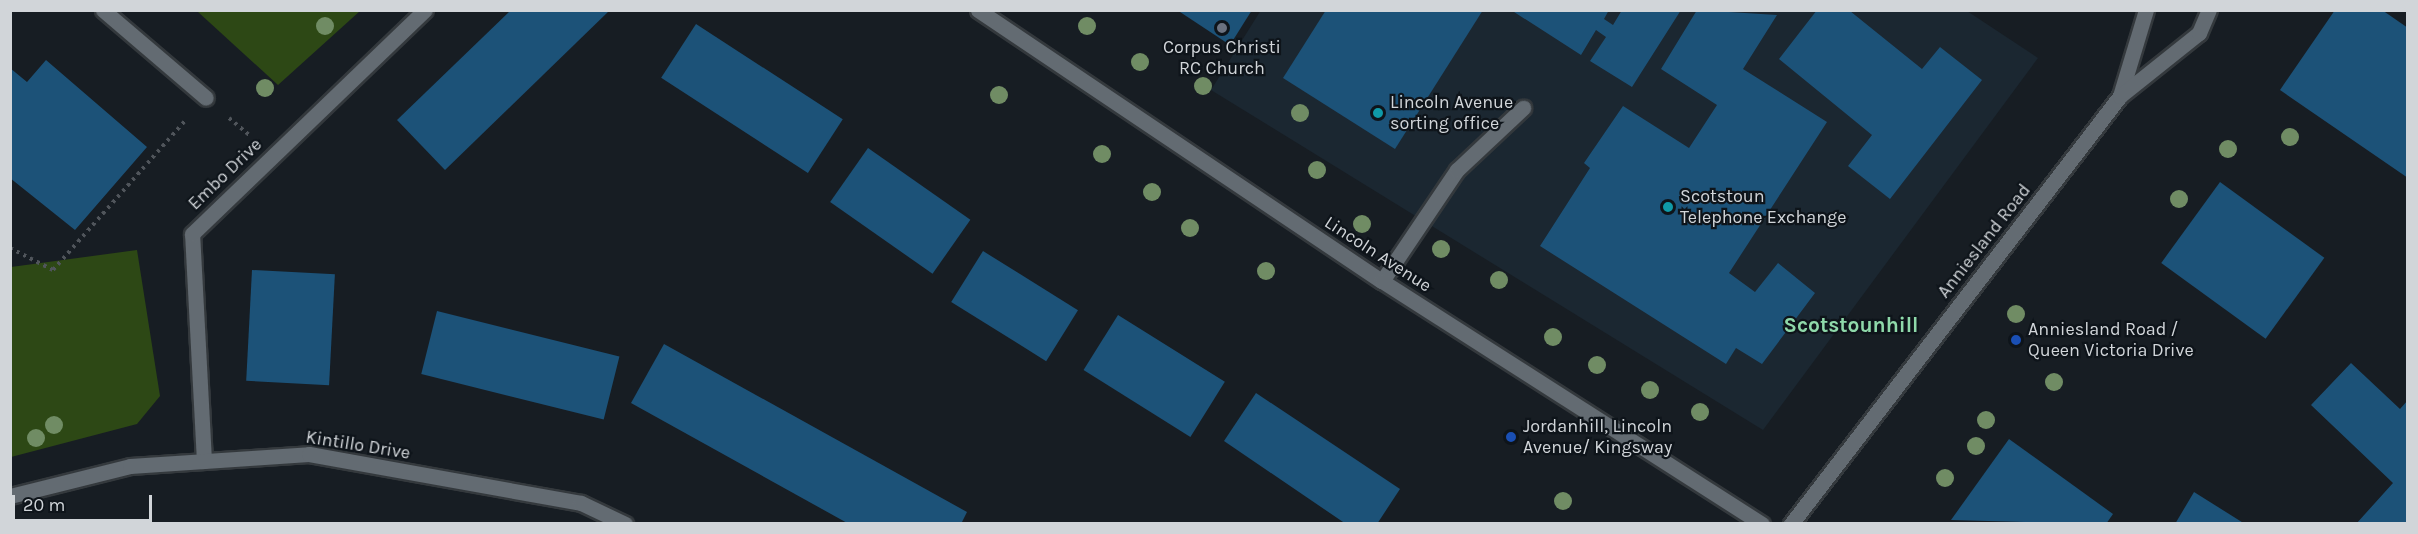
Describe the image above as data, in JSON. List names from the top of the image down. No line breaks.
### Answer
{"streets":{"street":["Embo Drive","Anniesland Road","Lincoln Avenue","Kintillo Drive"]},"crossings":[["Embo Drive","Kintillo Drive"]],"districts":["Scotstounhill"],"places":["Corpus Christi RC Church","Lincoln Avenue sorting office","Scotstoun Telephone Exchange","Anniesland Road / Queen Victoria Drive","Jordanhill, Lincoln Avenue/ Kingsway"],"scale_bar":"20 m"}
